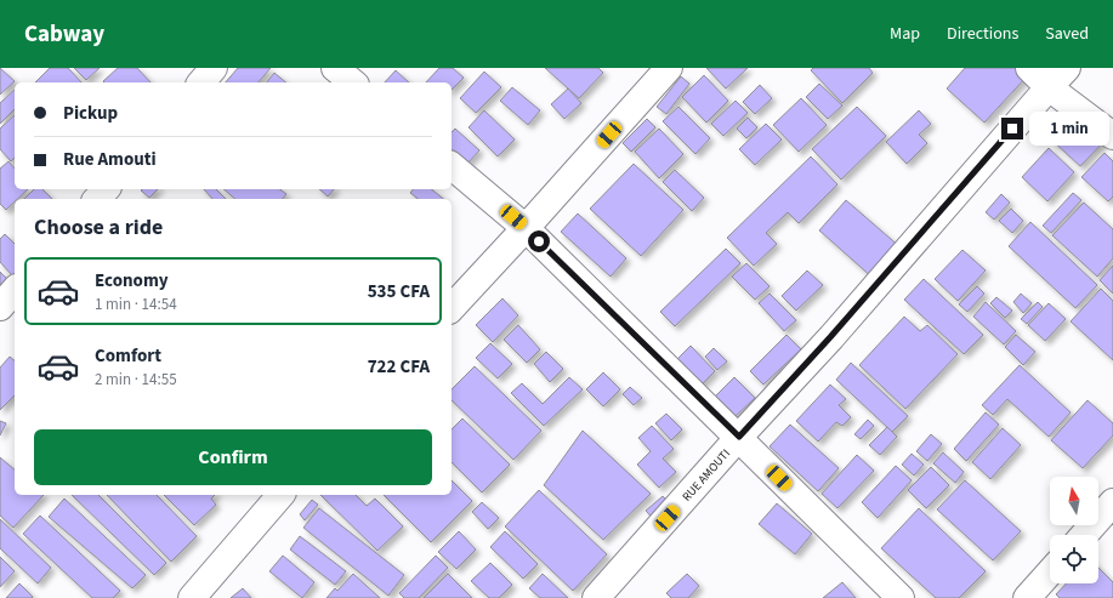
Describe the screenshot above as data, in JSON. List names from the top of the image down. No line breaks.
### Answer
{"streets":{"street":["RUE AMOUTI"]},"north":"top","page":{"header":"Cabway","nav":["Map","Directions","Saved"],"banner":["Pickup","Rue Amouti"],"bubble":"1 min","heading":"Choose a ride","list":[{"name":"Economy","note":"1 min · 14:54","value":"535 CFA"},{"name":"Comfort","note":"2 min · 14:55","value":"722 CFA"}],"buttons":"Confirm"}}
